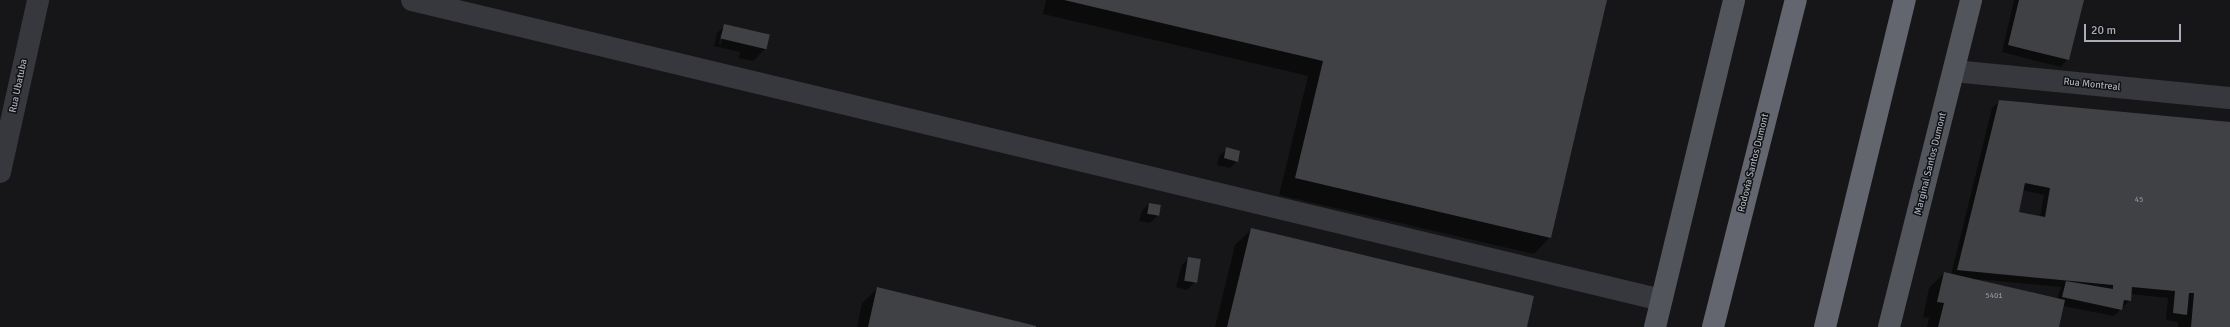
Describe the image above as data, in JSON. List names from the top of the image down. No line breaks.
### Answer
{"streets":{"highway":["Rodovia Santos Dumont"],"main road":["Marginal Santos Dumont"],"street":["Rua Montreal","Rua Ubatuba"]},"crossings":[["Rua Montreal","Marginal Santos Dumont"]],"house_numbers":["45","5401"],"scale_bar":"20 m"}
